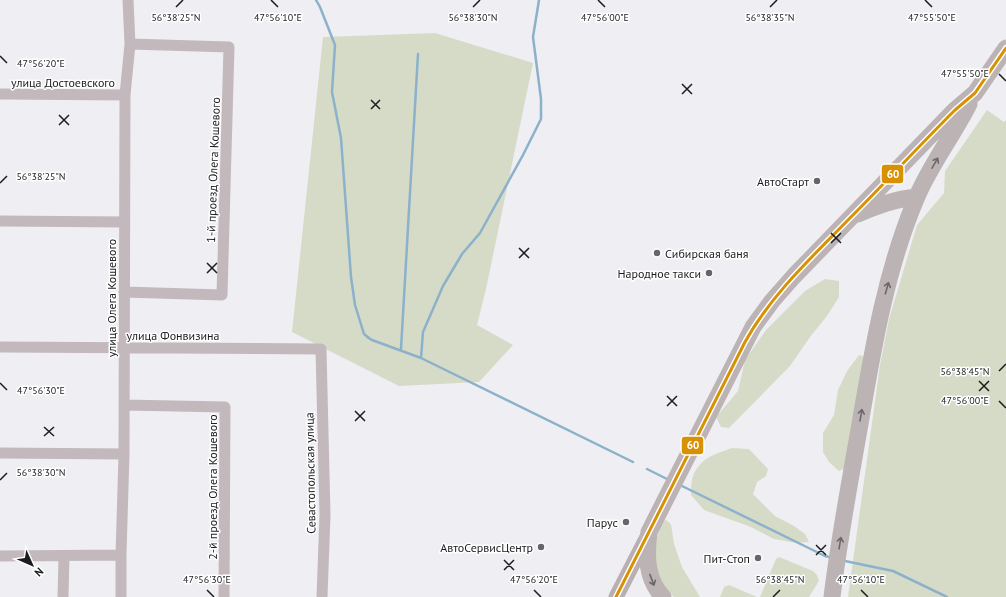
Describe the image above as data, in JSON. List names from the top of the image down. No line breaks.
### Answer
{"streets":{"street":["улица Достоевского","1-й проезд Олега Кошевого","улица Олега Кошевого","улица Фонвизина","Севастопольская улица","2-й проезд Олега Кошевого"]},"crossings":[["улица Достоевского","улица Олега Кошевого"],["1-й проезд Олега Кошевого","улица Олега Кошевого"],["улица Олега Кошевого","улица Фонвизина"],["улица Олега Кошевого","2-й проезд Олега Кошевого"],["улица Фонвизина","Севастопольская улица"]],"places":["АвтоСтарт","Сибирская баня","Народное такси","Парус","АвтоСервисЦентр","Пит-Стоп"],"lines":["transit line 60"],"north":"bottom right","coordinates":["56°38'25\"N","47°56'10\"E","56°38'30\"N","47°56'00\"E","56°38'35\"N","47°55'50\"E","47°56'20\"E","56°38'45\"N","47°56'30\"E"]}
